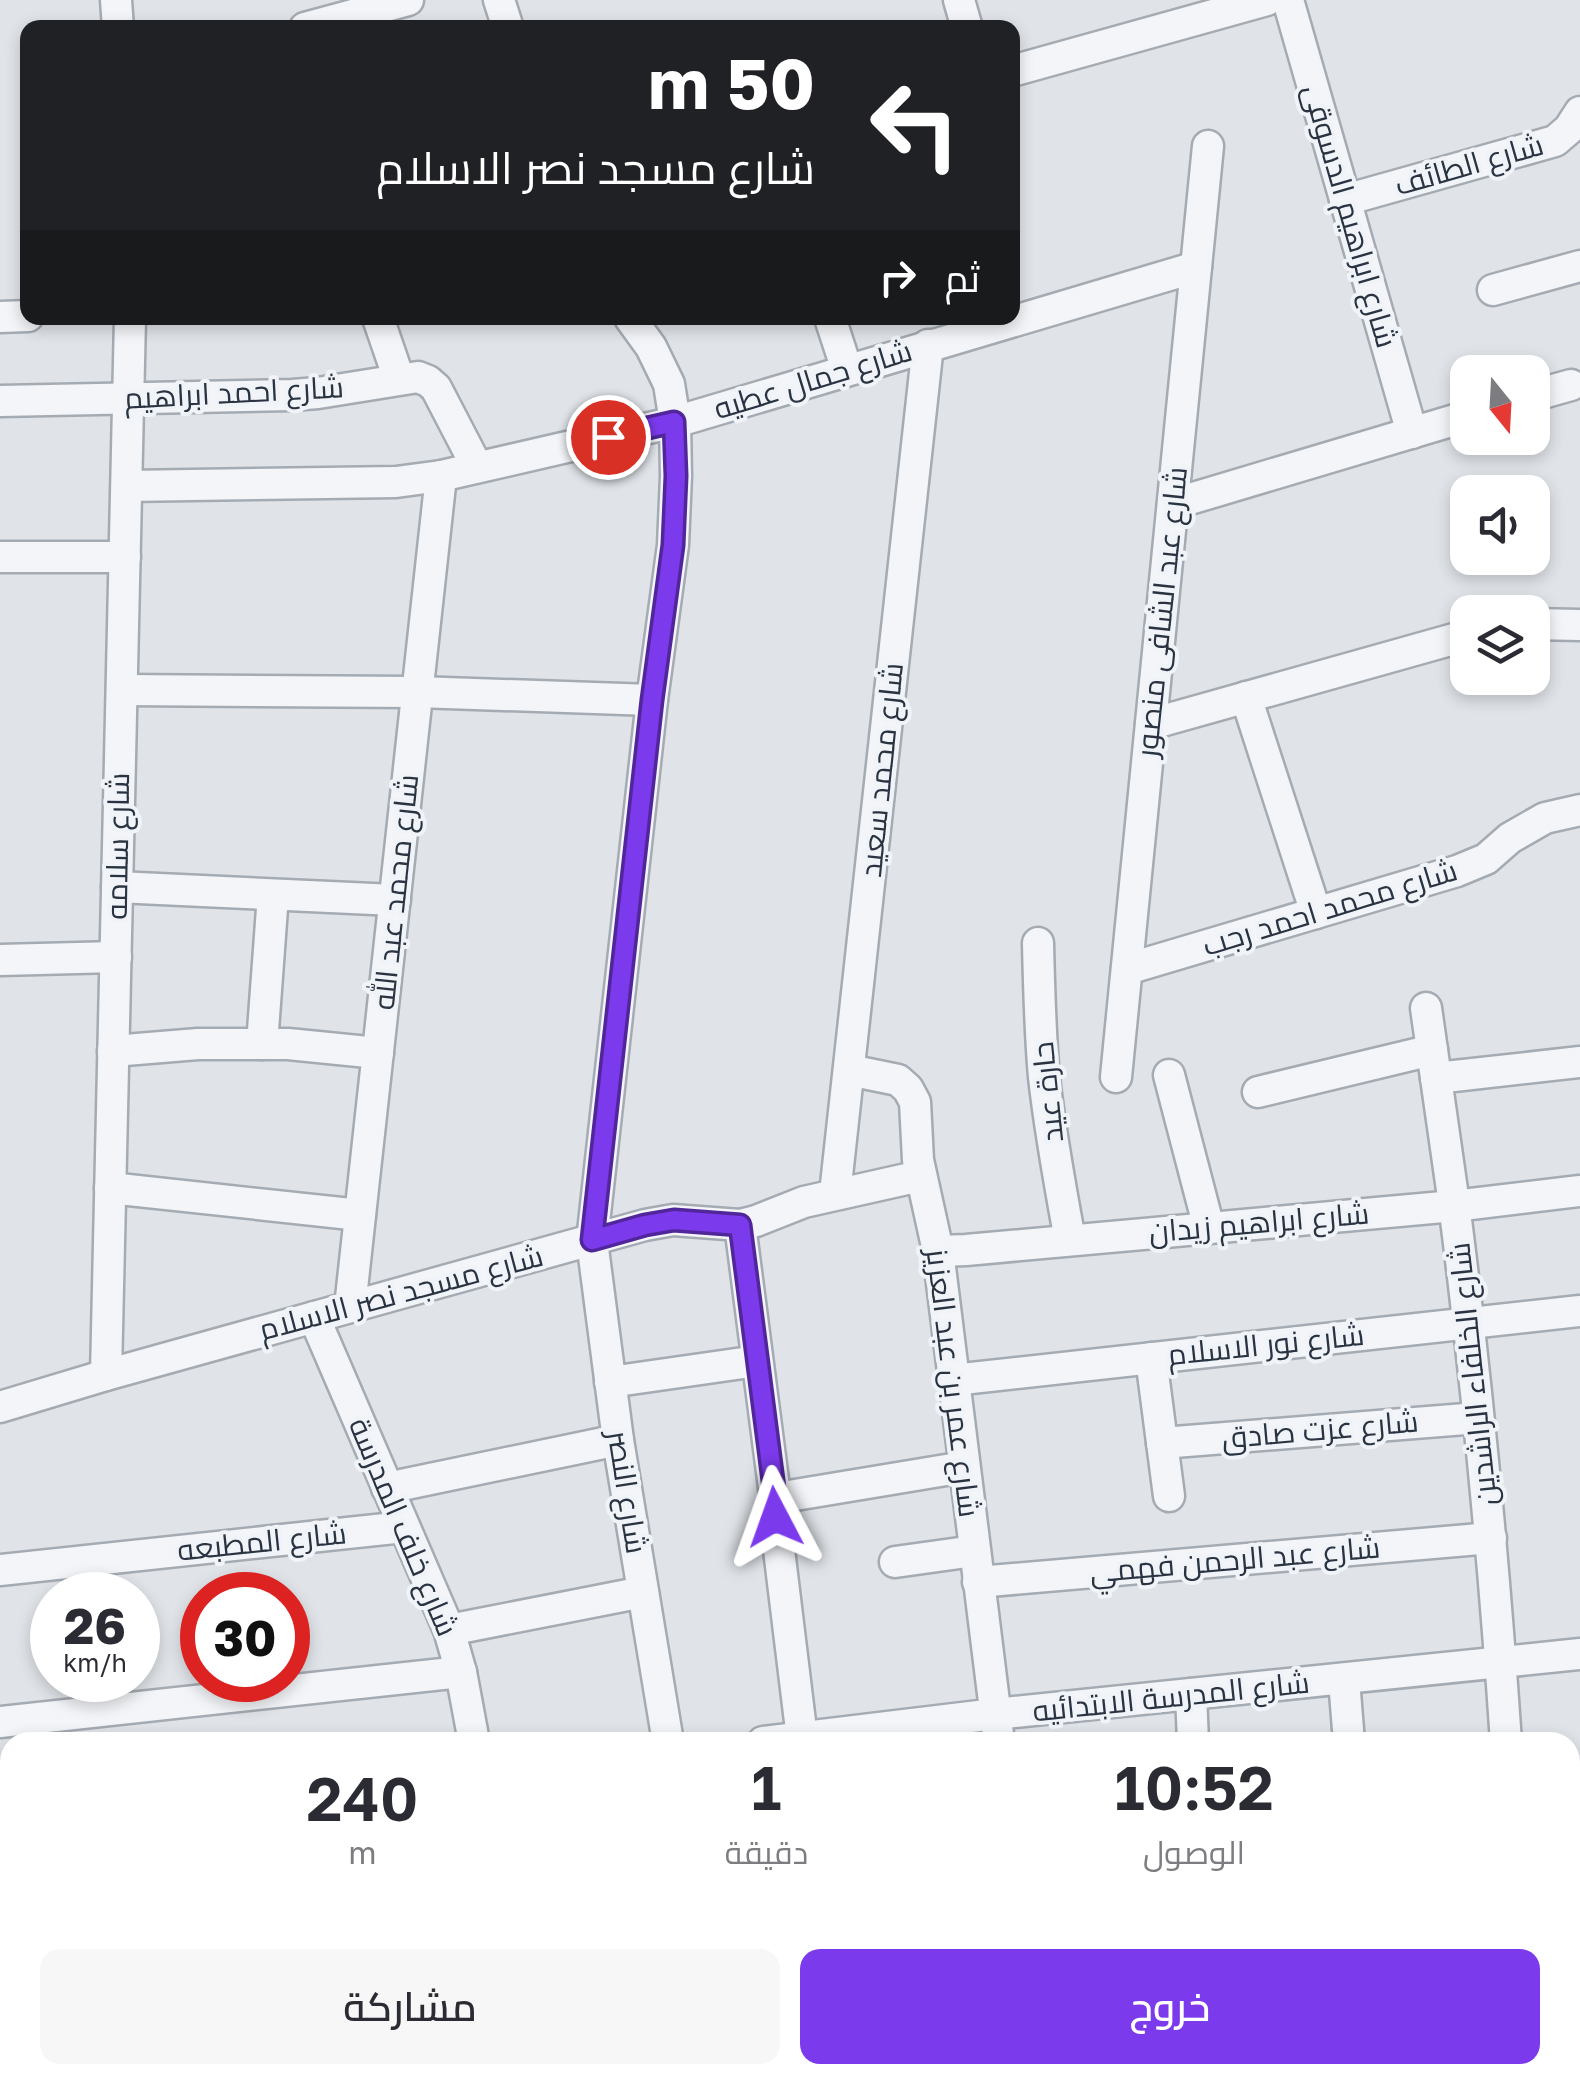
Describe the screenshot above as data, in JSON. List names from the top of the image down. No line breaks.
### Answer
{"streets":{"street":["شارع الطائف","شارع ابراهيم الدسوقى","شارع جمال عطيه","شارع احمد ابراهيم","شارع عبد الشافى منصور","شارع محمد سعيد","شارع سلامه","شارع محمد عبد الله","شارع محمد احمد رجب","حارة عيد","شارع ابراهيم زيدان","شارع مسجد نصر الاسلام","شارع نور الاسلام","شارع الخلفاء الراشدين","شارع عمر بن عبد العزيز","شارع عزت صادق","شارع النصر","شارع خلف المدرسة","شارع المطبعه","شارع عبد الرحمن فهمي","شارع المدرسة الابتدائيه"]},"crossings":[["شارع الطائف","شارع ابراهيم الدسوقى"],["شارع جمال عطيه","شارع عبد الشافى منصور"],["شارع جمال عطيه","شارع محمد سعيد"],["شارع جمال عطيه","شارع سلامه"],["شارع جمال عطيه","شارع محمد عبد الله"],["شارع جمال عطيه","شارع النصر"],["شارع احمد ابراهيم","شارع سلامه"],["شارع عبد الشافى منصور","شارع محمد احمد رجب"],["شارع محمد سعيد","شارع مسجد نصر الاسلام"],["شارع محمد سعيد","شارع عمر بن عبد العزيز"],["شارع سلامه","شارع مسجد نصر الاسلام"],["شارع محمد عبد الله","شارع مسجد نصر الاسلام"],["حارة عيد","شارع ابراهيم زيدان"],["شارع ابراهيم زيدان","شارع الخلفاء الراشدين"],["شارع ابراهيم زيدان","شارع عمر بن عبد العزيز"],["شارع مسجد نصر الاسلام","شارع عمر بن عبد العزيز"],["شارع مسجد نصر الاسلام","شارع النصر"],["شارع مسجد نصر الاسلام","شارع خلف المدرسة"],["شارع نور الاسلام","شارع الخلفاء الراشدين"],["شارع نور الاسلام","شارع عمر بن عبد العزيز"],["شارع الخلفاء الراشدين","شارع عزت صادق"],["شارع الخلفاء الراشدين","شارع عبد الرحمن فهمي"],["شارع الخلفاء الراشدين","شارع المدرسة الابتدائيه"],["شارع عمر بن عبد العزيز","شارع عبد الرحمن فهمي"],["شارع عمر بن عبد العزيز","شارع المدرسة الابتدائيه"],["شارع خلف المدرسة","شارع المطبعه"]],"north":"bottom","page":{"turn":["50 m","شارع مسجد نصر الاسلام"],"then":"ثم","speed":"26 km/h","limit":"30","eta":["10:52","الوصول","1","دقيقة","240","m"],"buttons":["خروج","مشاركة"]}}
